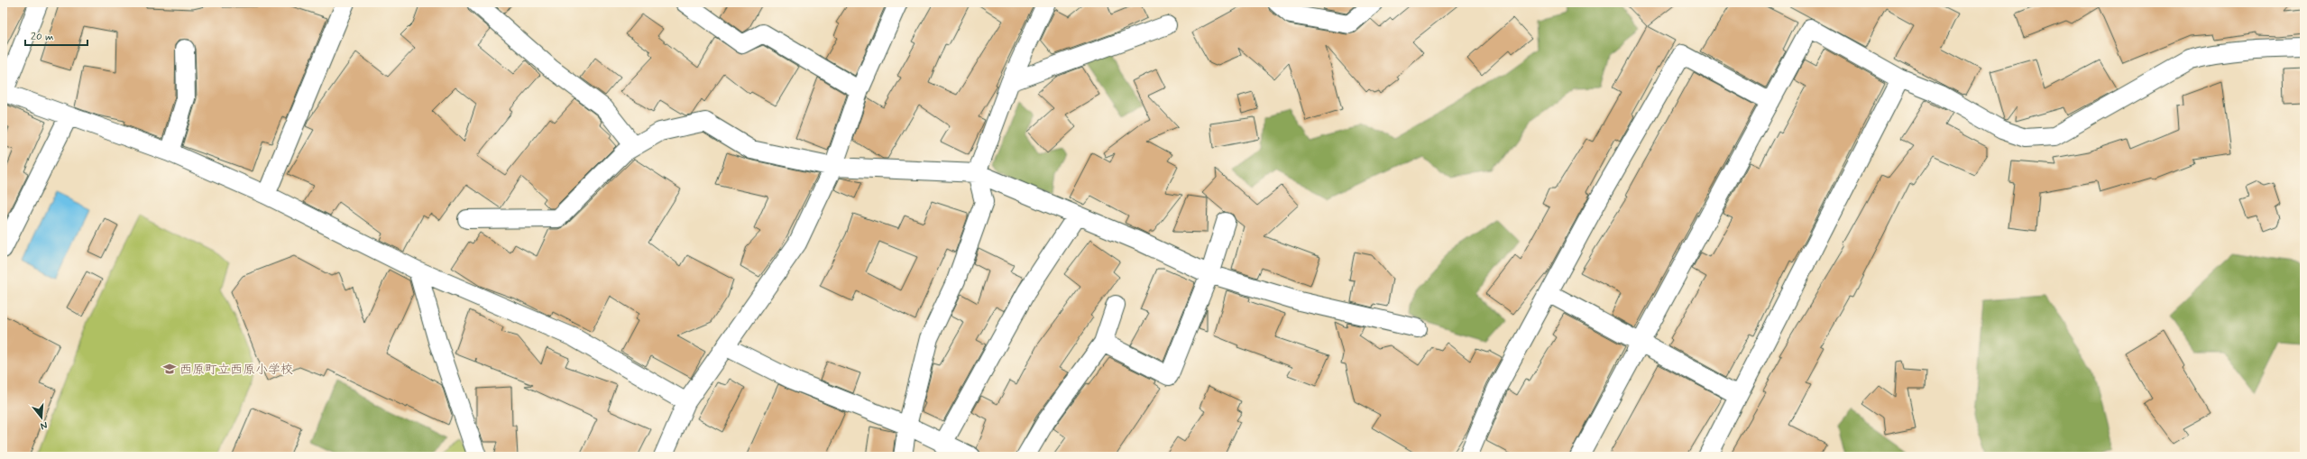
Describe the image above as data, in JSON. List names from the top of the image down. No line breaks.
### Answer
{"places":{"school or university":["西原町立西原小学校"]},"scale_bar":"20 m","north":"bottom"}
